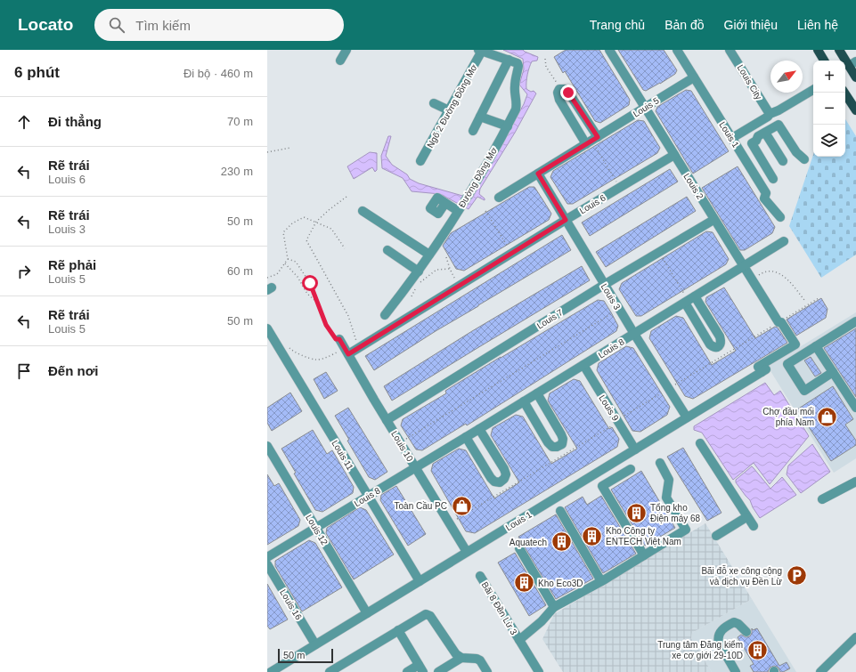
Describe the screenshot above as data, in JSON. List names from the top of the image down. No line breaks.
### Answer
{"streets":{"street":["Louis City","Ngõ 2 Đường Đồng Mơ","Louis 5","Louis 1","Đường Đồng Mơ","Louis 2","Louis 6","Louis 3","Louis 7","Louis 8","Louis 9","Louis 10","Louis 11","Louis 12","Louis 16","Bãi 8 Đền Lừ 3"]},"crossings":[["Louis 5","Louis 1"],["Louis 5","Louis 2"],["Louis 5","Louis 3"],["Louis 1","Louis 2"],["Louis 1","Louis 3"],["Louis 1","Louis 9"],["Louis 1","Louis 10"],["Louis 1","Louis 11"],["Louis 1","Louis 12"],["Louis 1","Louis 16"],["Louis 2","Louis 6"],["Louis 2","Louis 7"],["Louis 2","Louis 8"],["Louis 6","Louis 3"],["Louis 6","Louis 10"],["Louis 3","Louis 7"],["Louis 3","Louis 8"],["Louis 7","Louis 10"],["Louis 8","Louis 9"],["Louis 8","Louis 10"],["Louis 8","Louis 11"],["Louis 8","Louis 12"]],"places":{"shop":["Chợ đầu mối phía Nam","Toàn Cầu PC"],"building":["Tổng kho Điện máy 68","Kho Công ty ENTECH Việt Nam","Aquatech","Kho Eco3D","Trung tâm Đăng kiểm xe cơ giới 29-10D"],"parking":["Bãi đỗ xe công cộng và dịch vụ Đền Lừ"]},"scale_bar":"50 m","north":"top right","page":{"header":"Locato","search":"Tìm kiếm","nav":["Trang chủ","Bản đồ","Giới thiệu","Liên hệ"],"heading":["6 phút","Đi bộ · 460 m"],"map_buttons":["+","−"],"list":[["Đi thẳng","70 m"],["Rẽ trái","Louis 6","230 m"],["Rẽ trái","Louis 3","50 m"],["Rẽ phải","Louis 5","60 m"],["Rẽ trái","Louis 5","50 m"],"Đến nơi"],"scale":"50 m"}}
